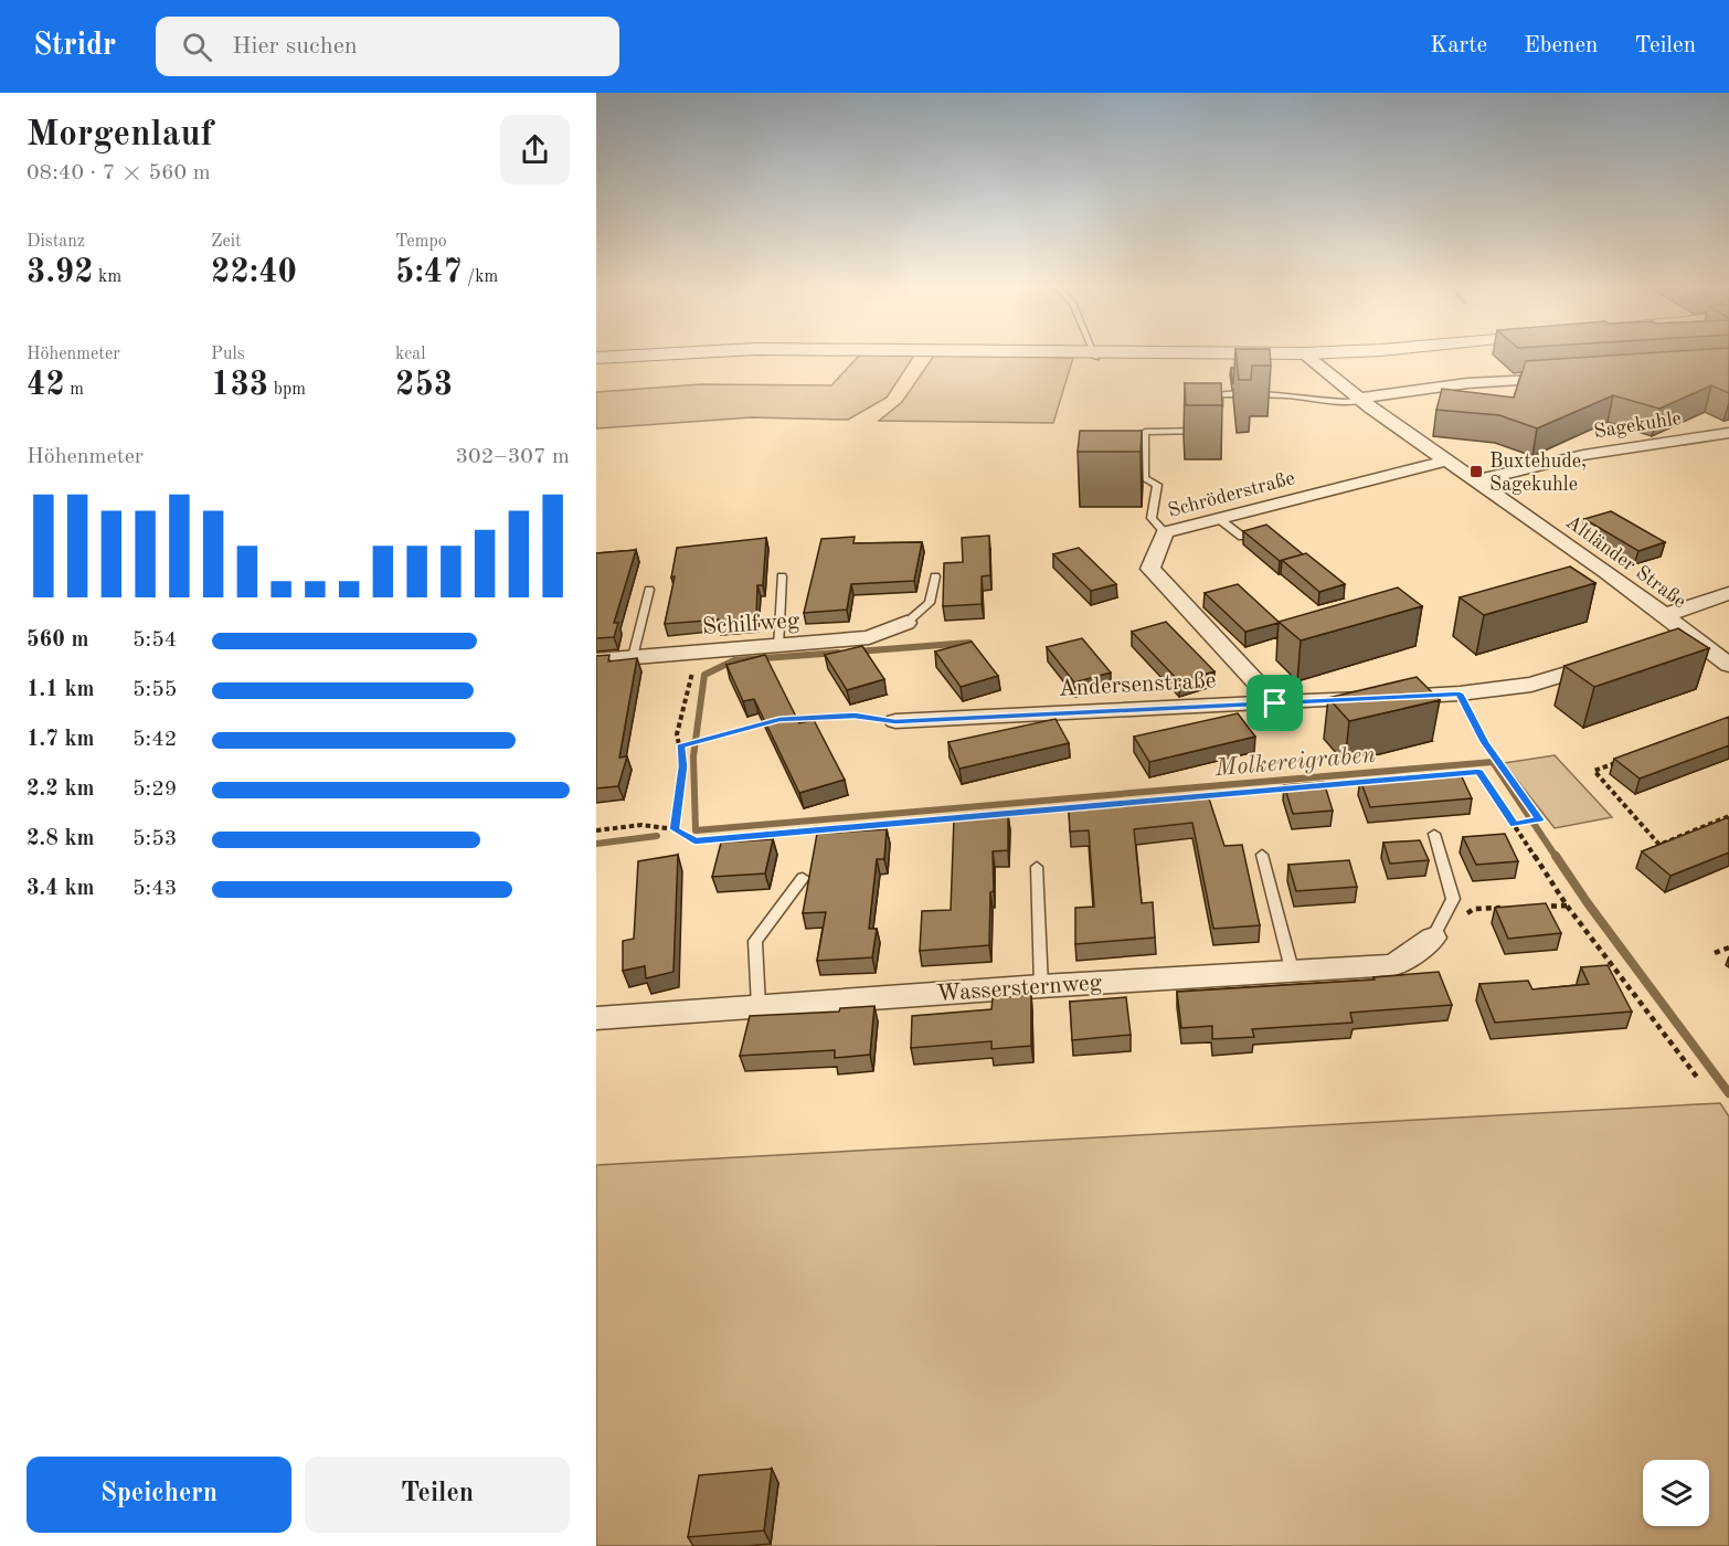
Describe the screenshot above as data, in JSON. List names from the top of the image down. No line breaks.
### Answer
{"streets":{"street":["Sagekuhle","Schröderstraße","Altländer Straße","Schilfweg","Andersenstraße","Wassersternweg"]},"crossings":[["Sagekuhle","Altländer Straße"],["Schröderstraße","Altländer Straße"],["Schröderstraße","Andersenstraße"]],"water":["Molkereigraben"],"places":{"transit":["Buxtehude, Sagekuhle"]},"page":{"header":"Stridr","search":"Hier suchen","nav":["Karte","Ebenen","Teilen"],"heading":["Morgenlauf","08:40 · 7 × 560 m"],"stats":[["Distanz","3.92 km"],["Zeit","22:40"],["Tempo","5:47 /km"],["Höhenmeter","42 m"],["Puls","133 bpm"],["kcal","253"]],"chart":["Höhenmeter","302–307 m"],"list":[{"name":"560 m","note":"5:54"},{"name":"1.1 km","note":"5:55"},{"name":"1.7 km","note":"5:42"},{"name":"2.2 km","note":"5:29"},{"name":"2.8 km","note":"5:53"},{"name":"3.4 km","note":"5:43"}],"buttons":["Speichern","Teilen"]}}
